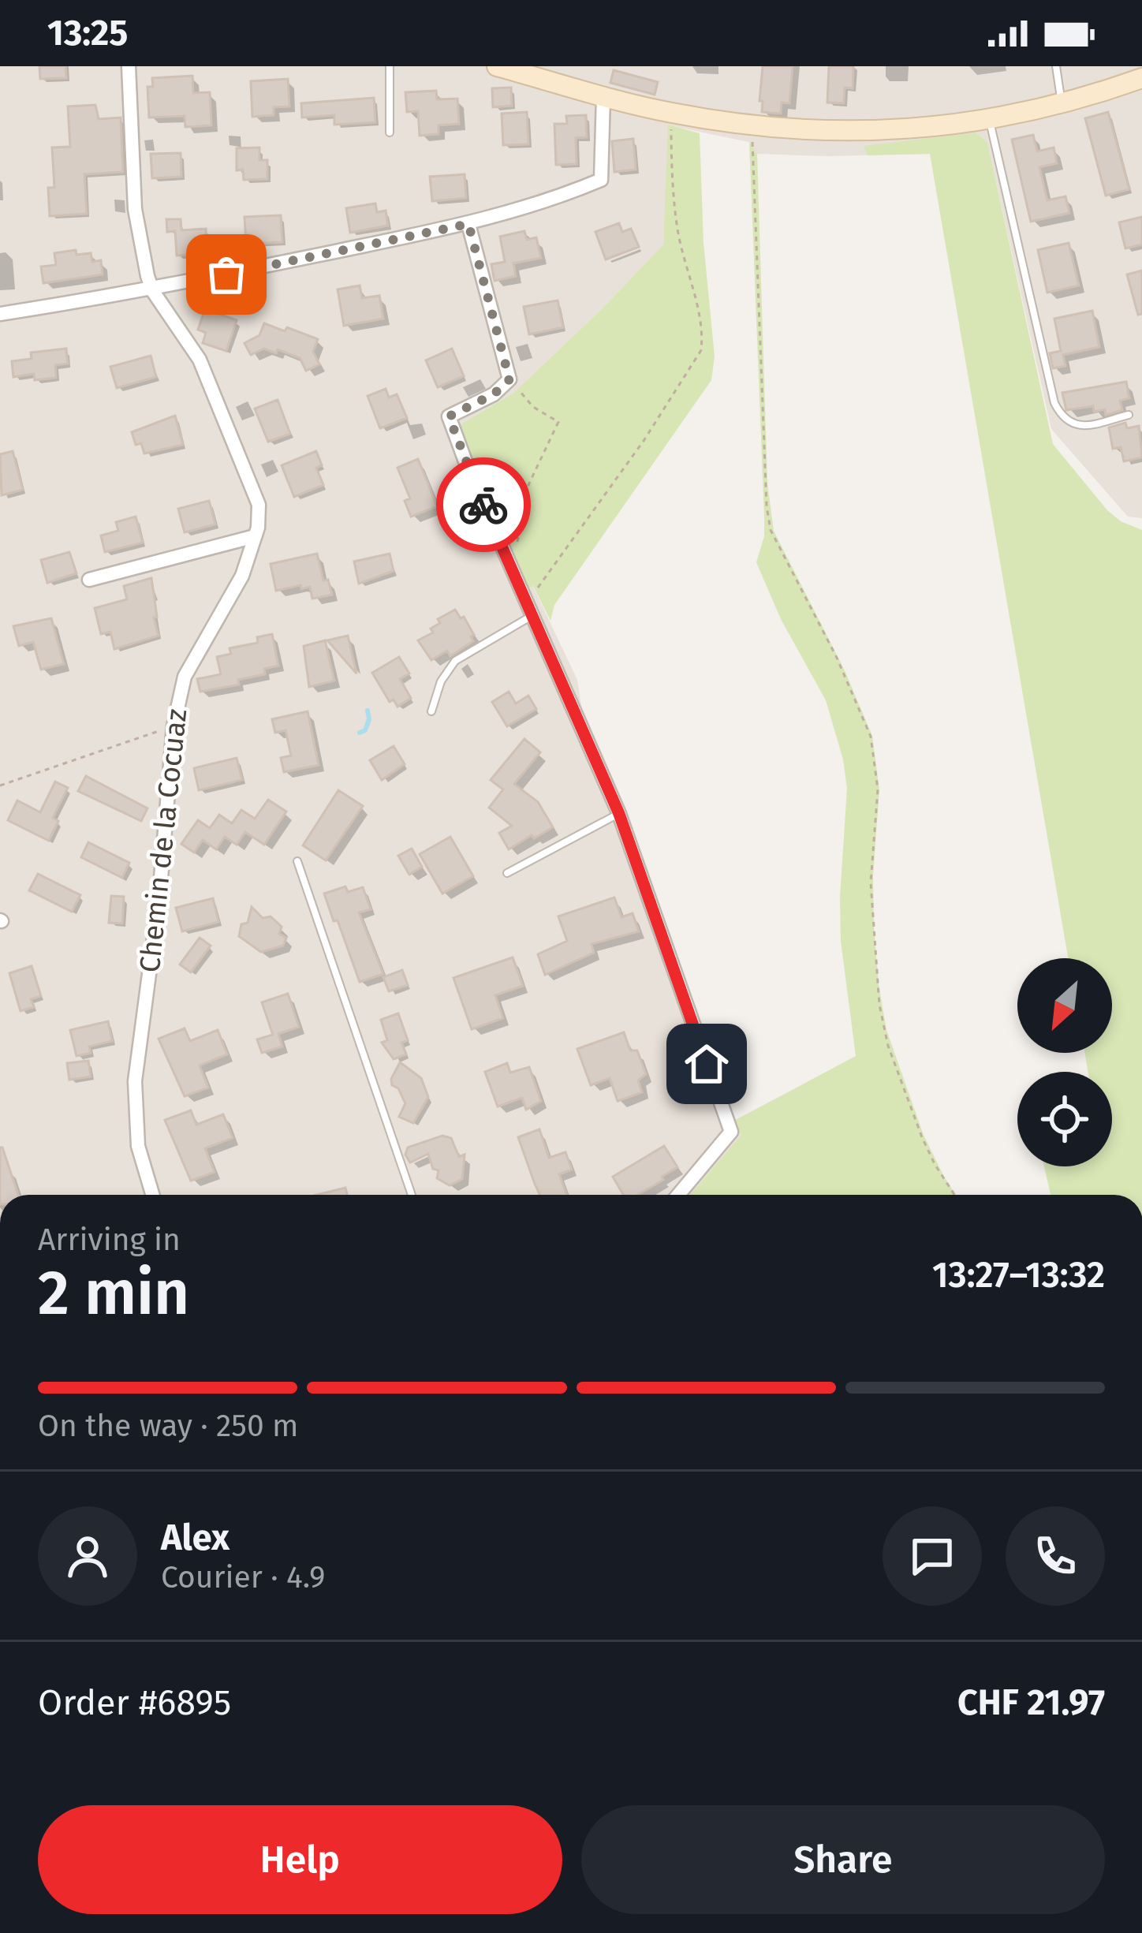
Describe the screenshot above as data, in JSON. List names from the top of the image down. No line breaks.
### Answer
{"streets":{"street":["Chemin de la Cocuaz"]},"north":"bottom left","page":{"status":"13:25","heading":["2 min","Arriving in","13:27–13:32"],"panel":["Alex","Courier · 4.9","Order #6895","CHF 21.97"],"bar":"On the way · 250 m","buttons":["Help","Share"]}}
